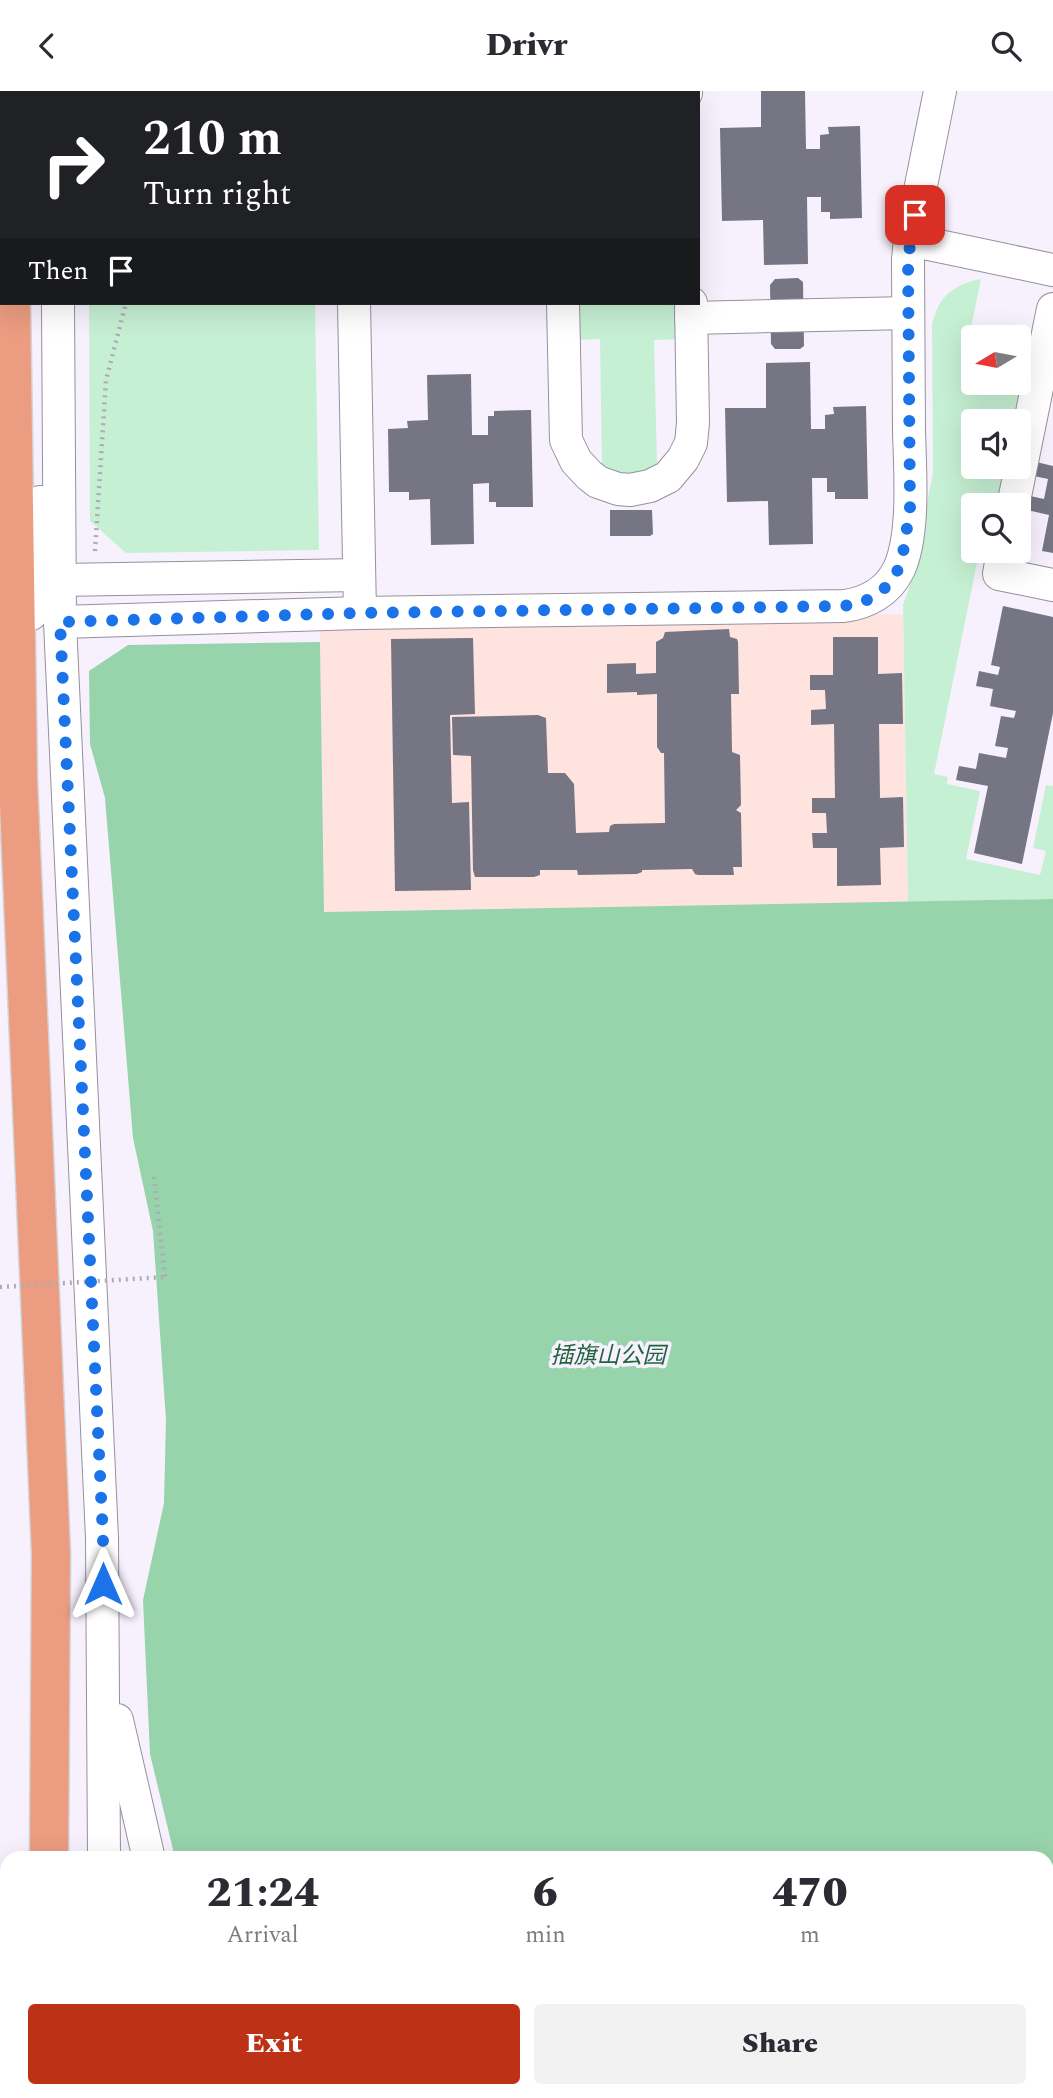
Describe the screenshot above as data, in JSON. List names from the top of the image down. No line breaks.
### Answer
{"parks":["插旗山公园"],"north":"left","page":{"header":"Drivr","turn":["210 m","Turn right"],"then":"Then","eta":["21:24","Arrival","6","min","470","m"],"buttons":["Exit","Share"]}}
